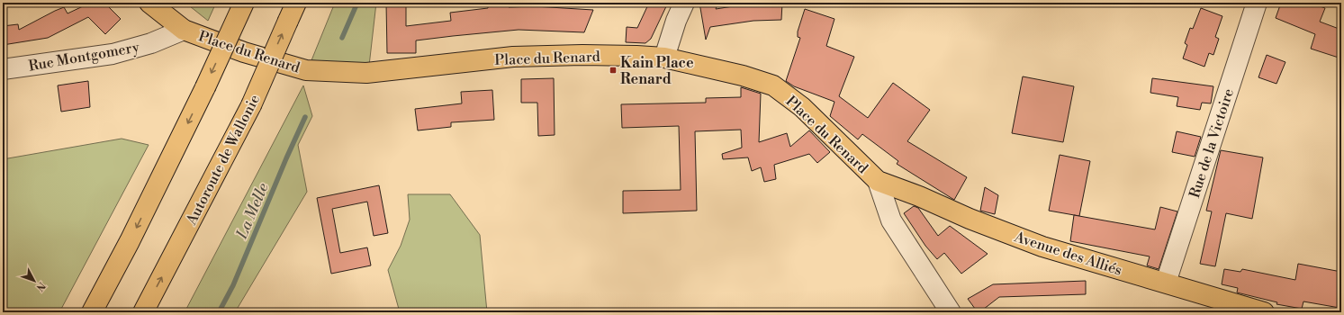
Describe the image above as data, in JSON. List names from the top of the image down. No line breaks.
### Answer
{"streets":{"main road":["Place du Renard","Autoroute de Wallonie","Avenue des Alliés"],"street":["Rue Montgomery","Rue de la Victoire"]},"crossings":[["Place du Renard","Rue Montgomery"],["Place du Renard","Avenue des Alliés"],["Rue de la Victoire","Avenue des Alliés"]],"water":["La Melle"],"places":{"transit":["Kain Place Renard"]},"north":"bottom right"}
